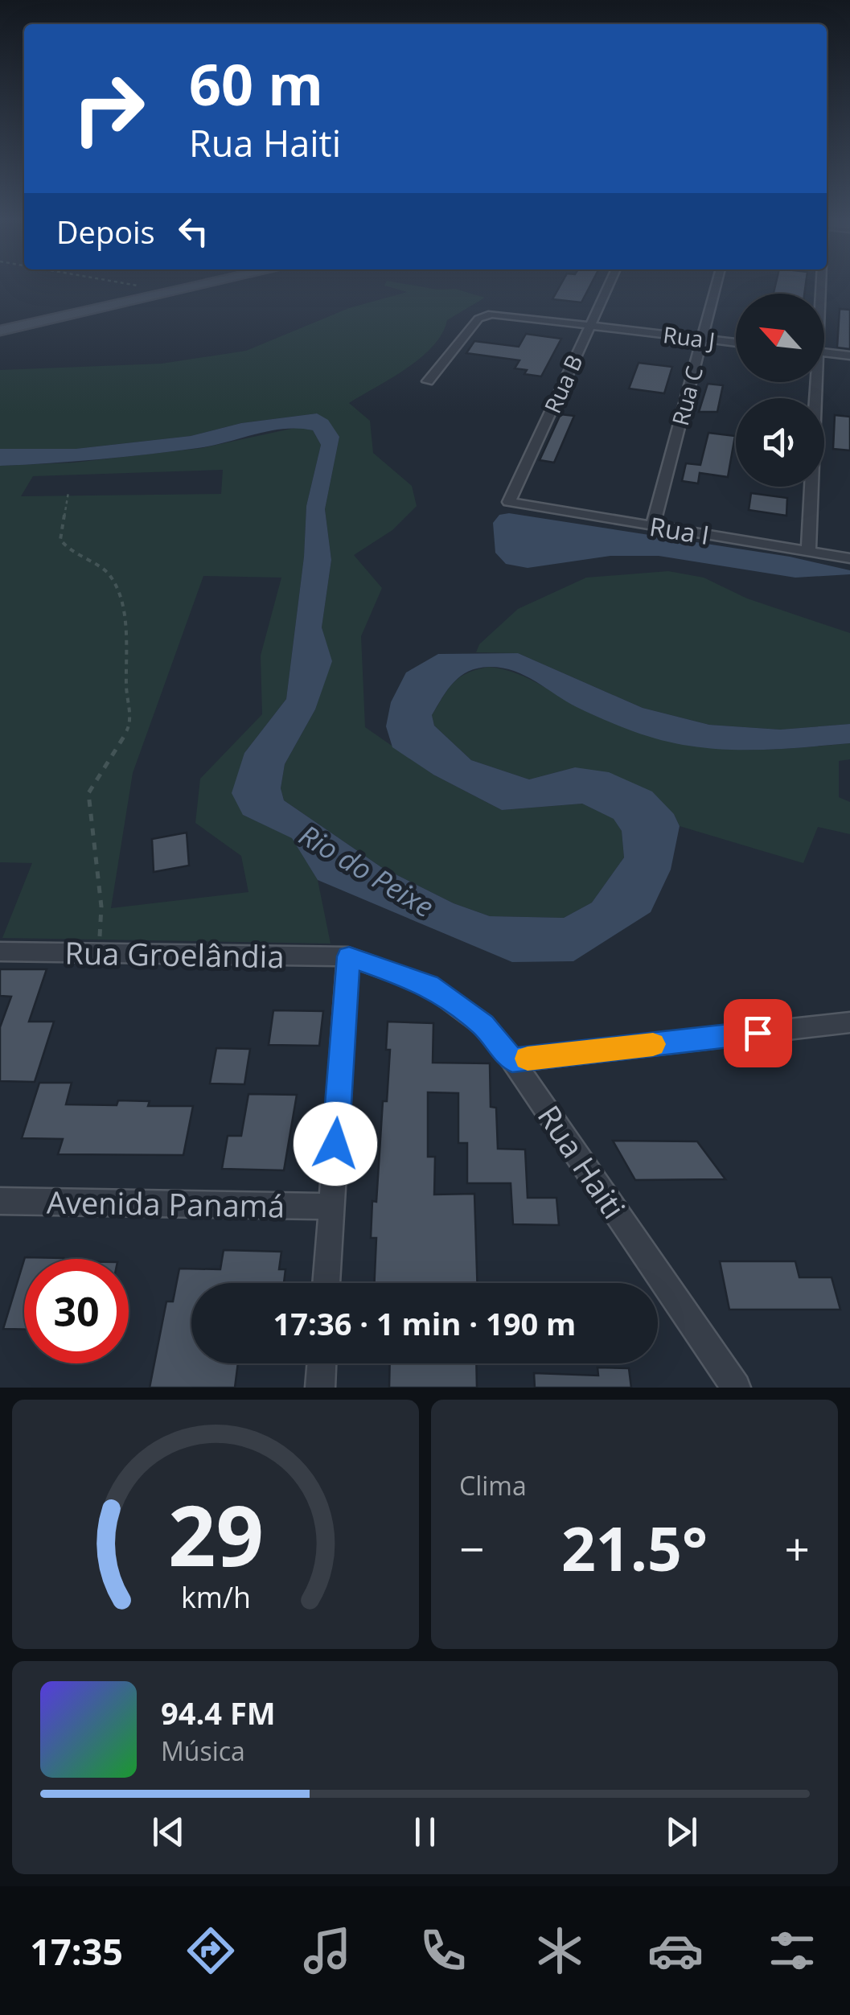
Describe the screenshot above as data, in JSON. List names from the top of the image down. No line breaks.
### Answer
{"streets":{"street":["Rua J","Rua B","Rua C","Rua I","Rua Groelândia","Rua Haiti","Avenida Panamá"]},"crossings":[["Rua J","Rua B"],["Rua J","Rua C"],["Rua B","Rua I"],["Rua C","Rua I"],["Rua Groelândia","Rua Haiti"]],"water":["Rio do Peixe"],"north":"top left","page":{"turn":["60 m","Rua Haiti"],"then":"Depois","limit":"30","trip":"17:36 · 1 min · 190 m","tile":"Clima","heat":["−","21.5°","+"],"song":["94.4 FM","Música"],"tabs":"17:35","gauge":["29","km/h"]}}
